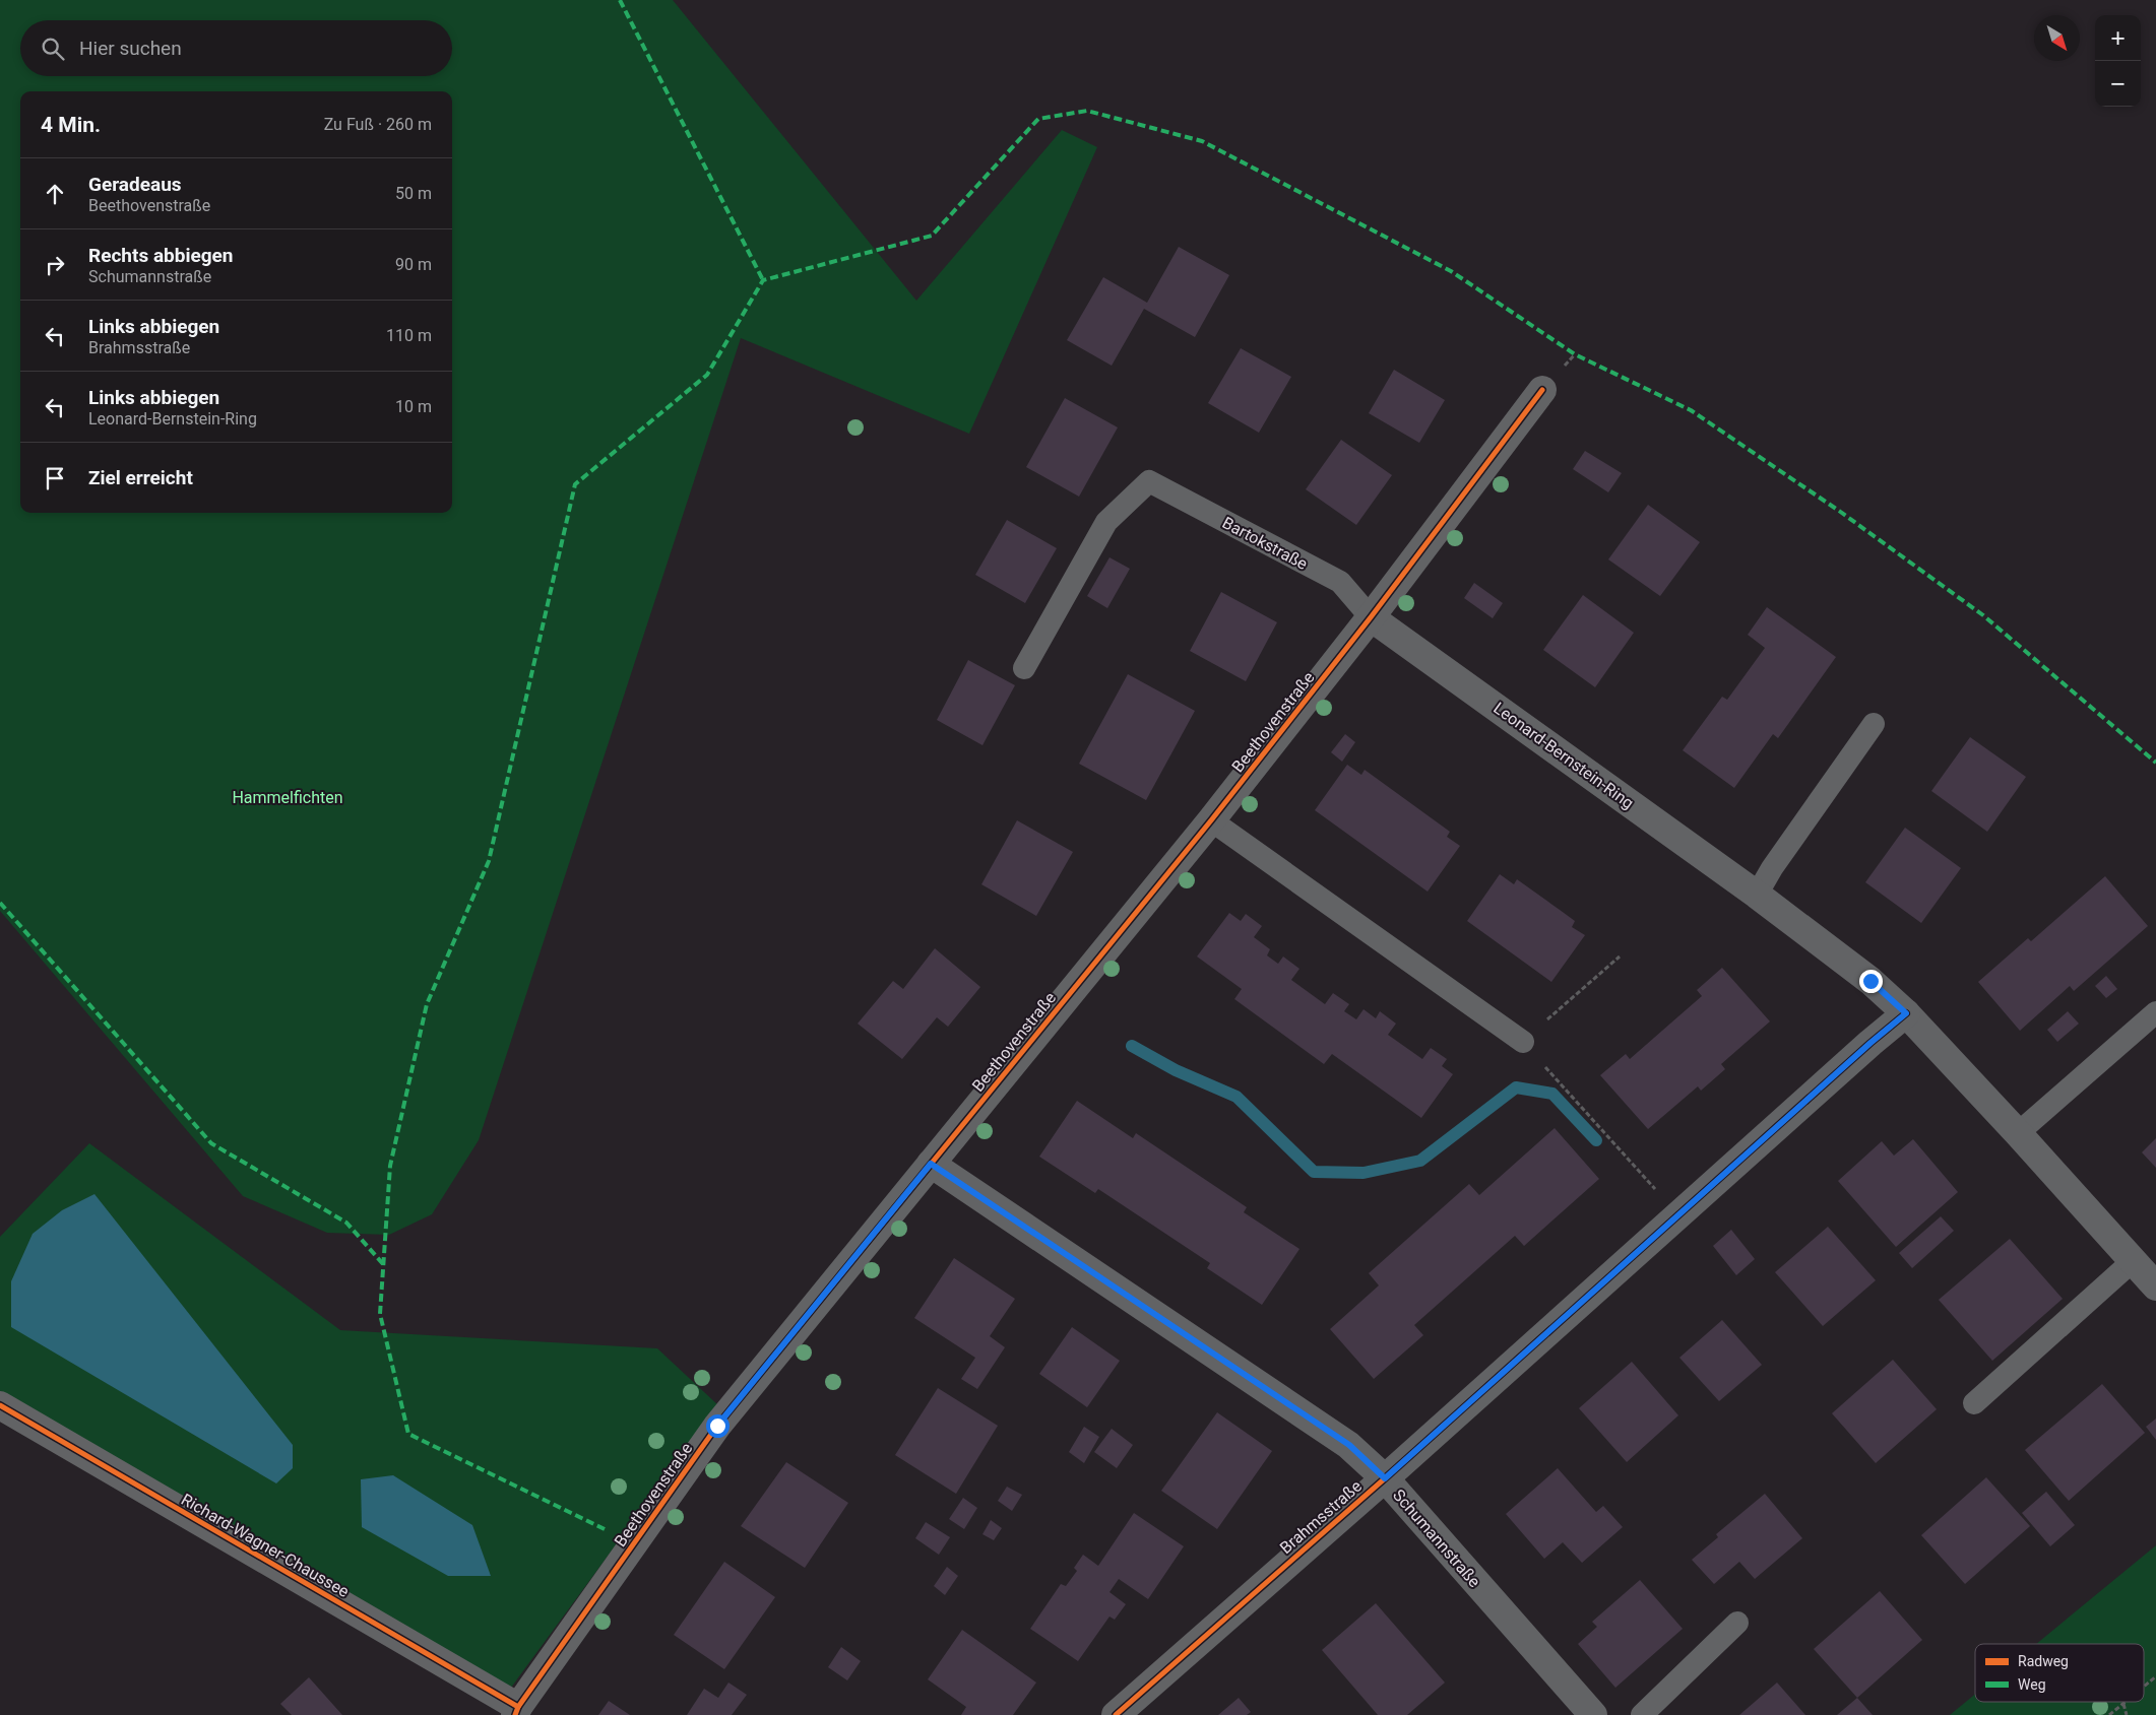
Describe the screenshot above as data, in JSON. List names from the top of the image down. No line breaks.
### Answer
{"streets":{"street":["Beethovenstraße","Leonard-Bernstein-Ring","Brahmsstraße","Schumannstraße","Richard-Wagner-Chaussee"],"lane":["Bartokstraße"]},"crossings":[["Bartokstraße","Beethovenstraße"],["Bartokstraße","Leonard-Bernstein-Ring"],["Beethovenstraße","Leonard-Bernstein-Ring"],["Beethovenstraße","Schumannstraße"],["Beethovenstraße","Richard-Wagner-Chaussee"],["Leonard-Bernstein-Ring","Brahmsstraße"],["Brahmsstraße","Schumannstraße"]],"parks":["Hammelfichten"],"legend":["Radweg","Weg"],"north":"bottom right","page":{"map_buttons":["+","−"],"search":"Hier suchen","heading":["4 Min.","Zu Fuß · 260 m"],"list":[["Geradeaus","Beethovenstraße","50 m"],["Rechts abbiegen","Schumannstraße","90 m"],["Links abbiegen","Brahmsstraße","110 m"],["Links abbiegen","Leonard-Bernstein-Ring","10 m"],"Ziel erreicht"]}}
